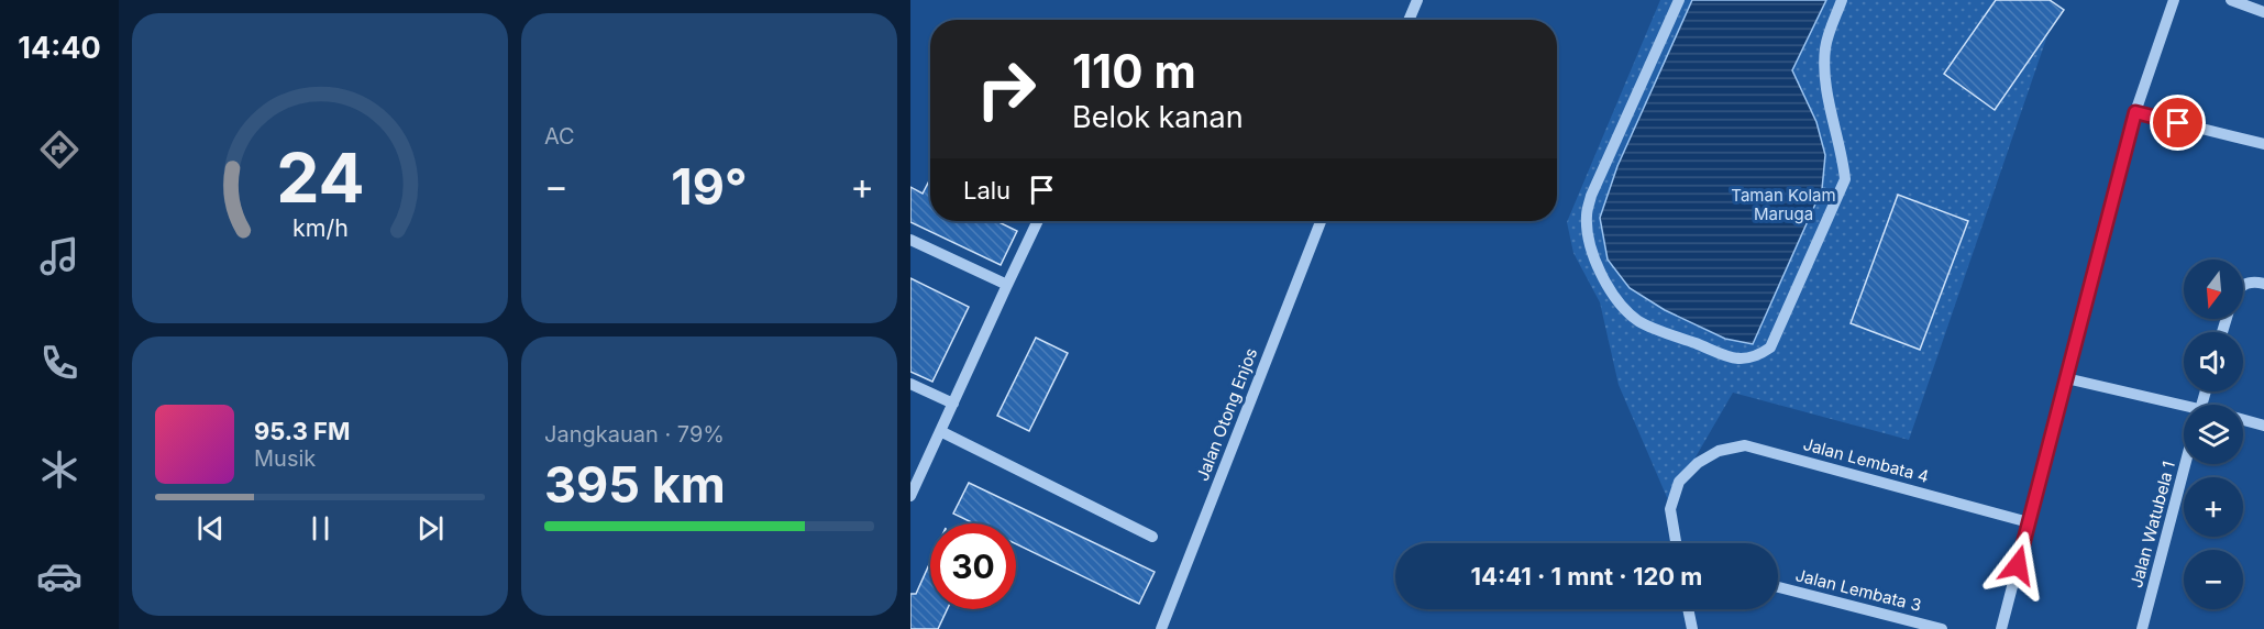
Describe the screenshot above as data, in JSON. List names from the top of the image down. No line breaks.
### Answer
{"streets":{"street":["Jalan Otong Enjos","Jalan Lembata 4","Jalan Watubela 1","Jalan Lembata 3"]},"parks":["Taman Kolam Maruga"],"north":"bottom","page":{"tabs":"14:40","tile":["AC",["Jangkauan · 79%","395 km"]],"turn":["110 m","Belok kanan"],"then":"Lalu","heat":["−","19°","+"],"map_buttons":["+","−"],"song":["95.3 FM","Musik"],"limit":"30","trip":"14:41 · 1 mnt · 120 m","gauge":["24","km/h"]}}
